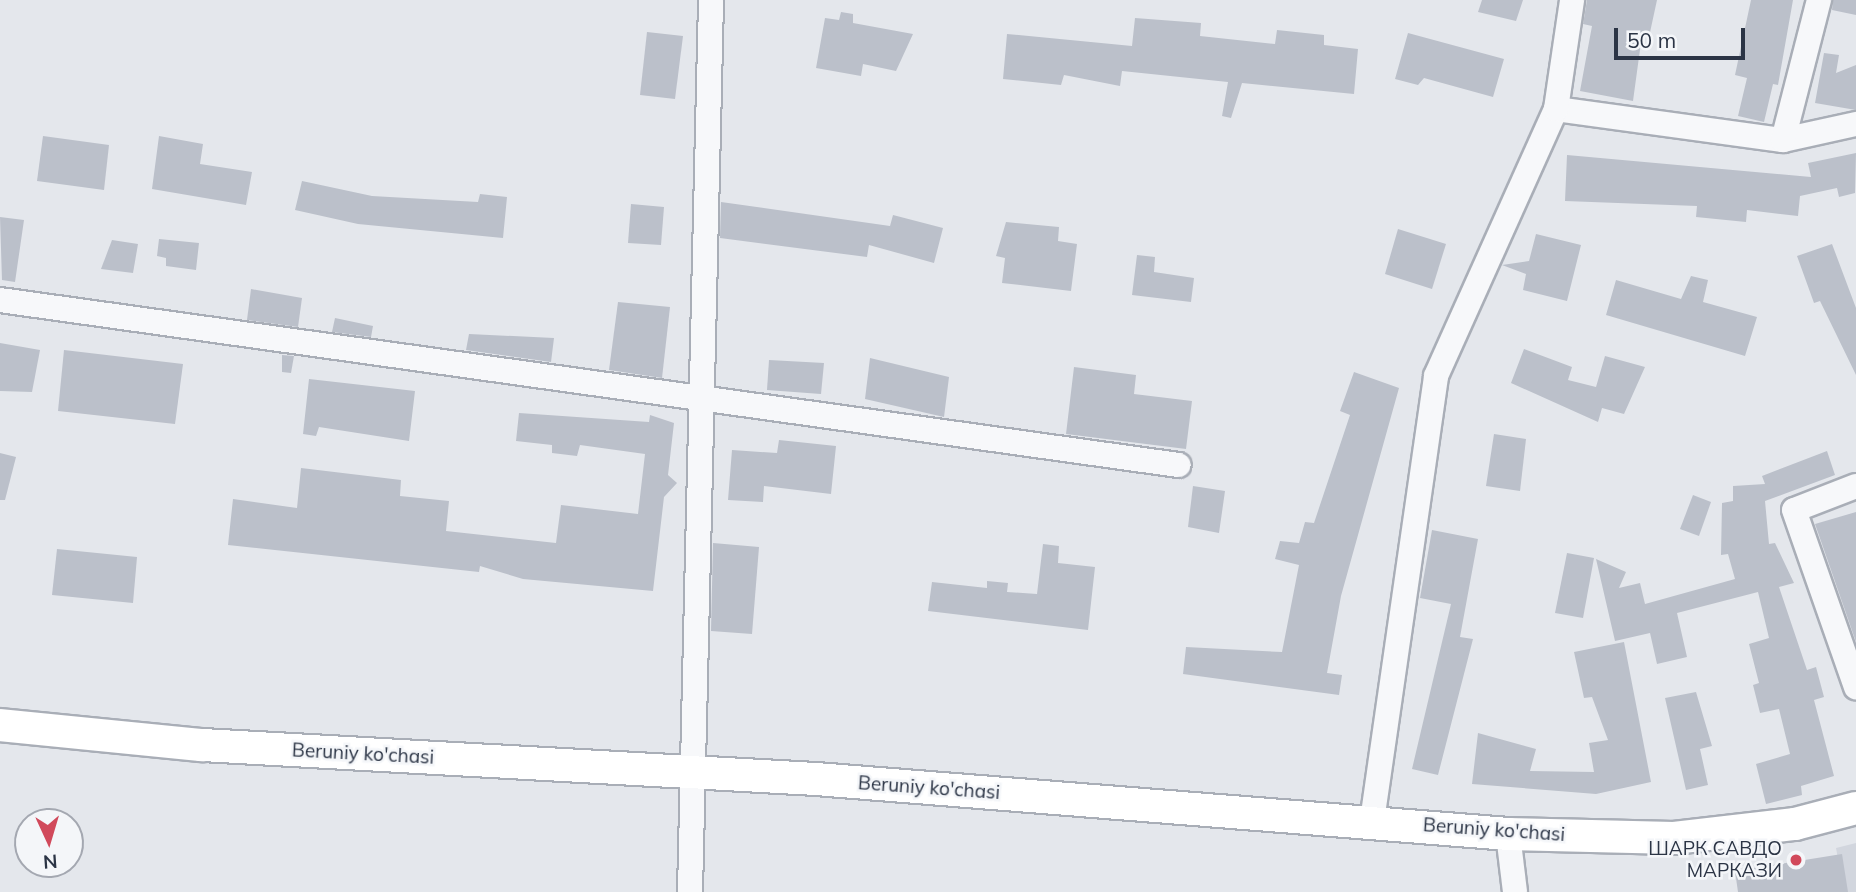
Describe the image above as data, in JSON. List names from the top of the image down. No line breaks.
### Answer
{"streets":{"main road":["Beruniy ko'chasi"]},"places":["ШАРК САВДО МАРКАЗИ"],"scale_bar":"50 m","north":"bottom"}
